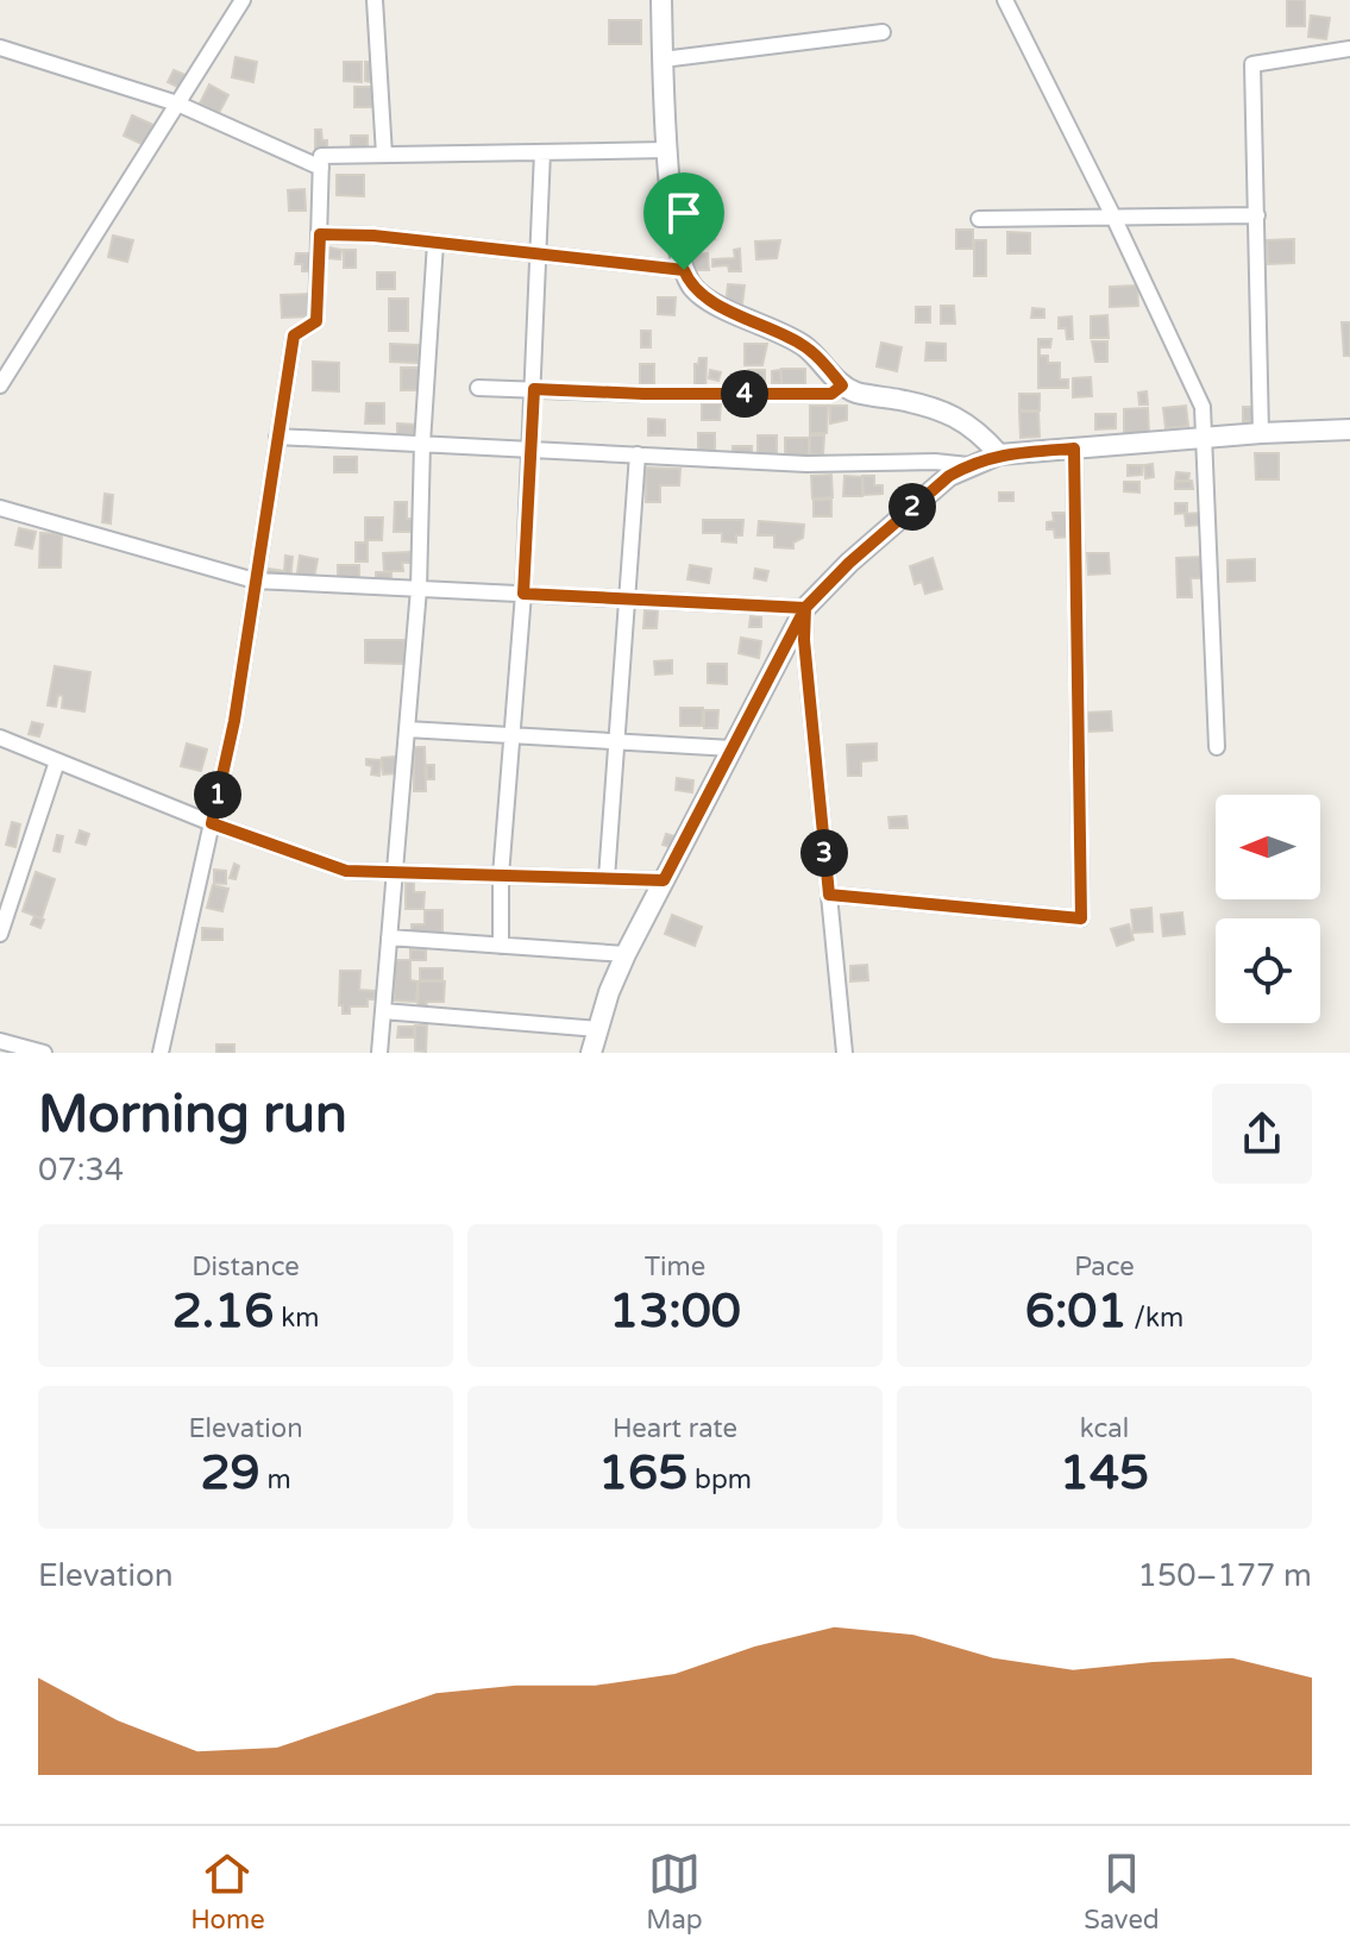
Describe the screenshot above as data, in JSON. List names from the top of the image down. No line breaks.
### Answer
{"north":"left","page":{"pins":["4","2","1","3"],"heading":["Morning run","07:34"],"stats":[["Distance","2.16 km"],["Time","13:00"],["Pace","6:01 /km"],["Elevation","29 m"],["Heart rate","165 bpm"],["kcal","145"]],"chart":["Elevation","150–177 m"],"tabs":["Home","Map","Saved"]}}
